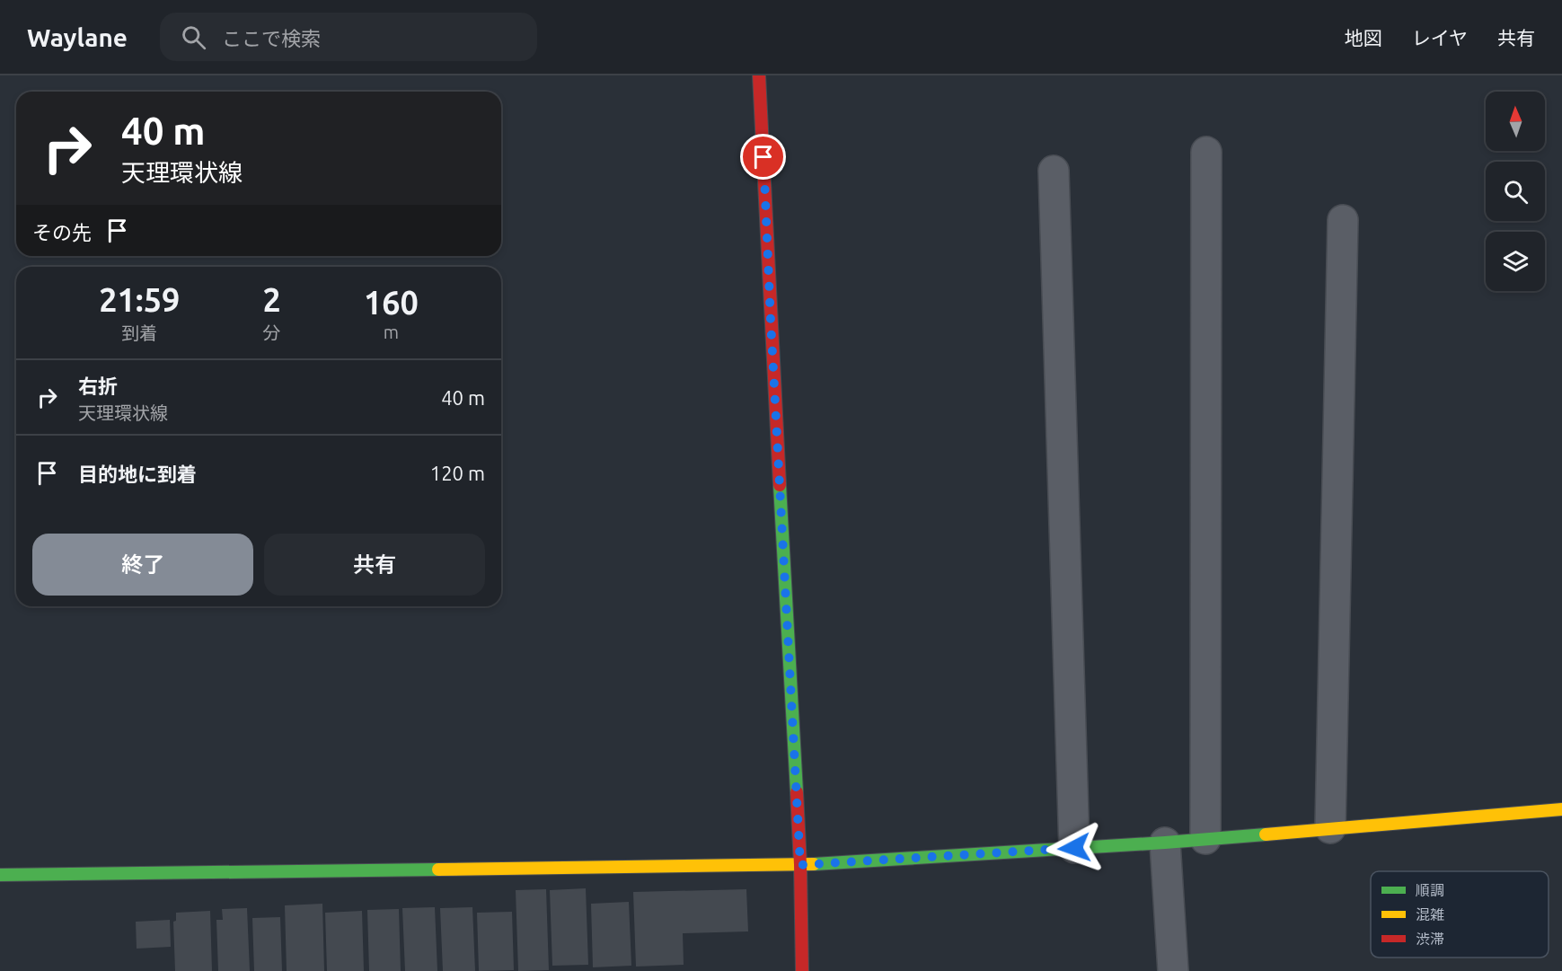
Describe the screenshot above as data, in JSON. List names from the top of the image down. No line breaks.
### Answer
{"legend":["順調","混雑","渋滞"],"north":"top","page":{"header":"Waylane","search":"ここで検索","nav":["地図","レイヤ","共有"],"turn":["40 m","天理環状線"],"then":"その先","eta":["21:59","到着","2","分","160","m"],"list":[{"name":"右折","note":"天理環状線","value":"40 m"},{"name":"目的地に到着","value":"120 m"}],"buttons":["終了","共有"]}}
